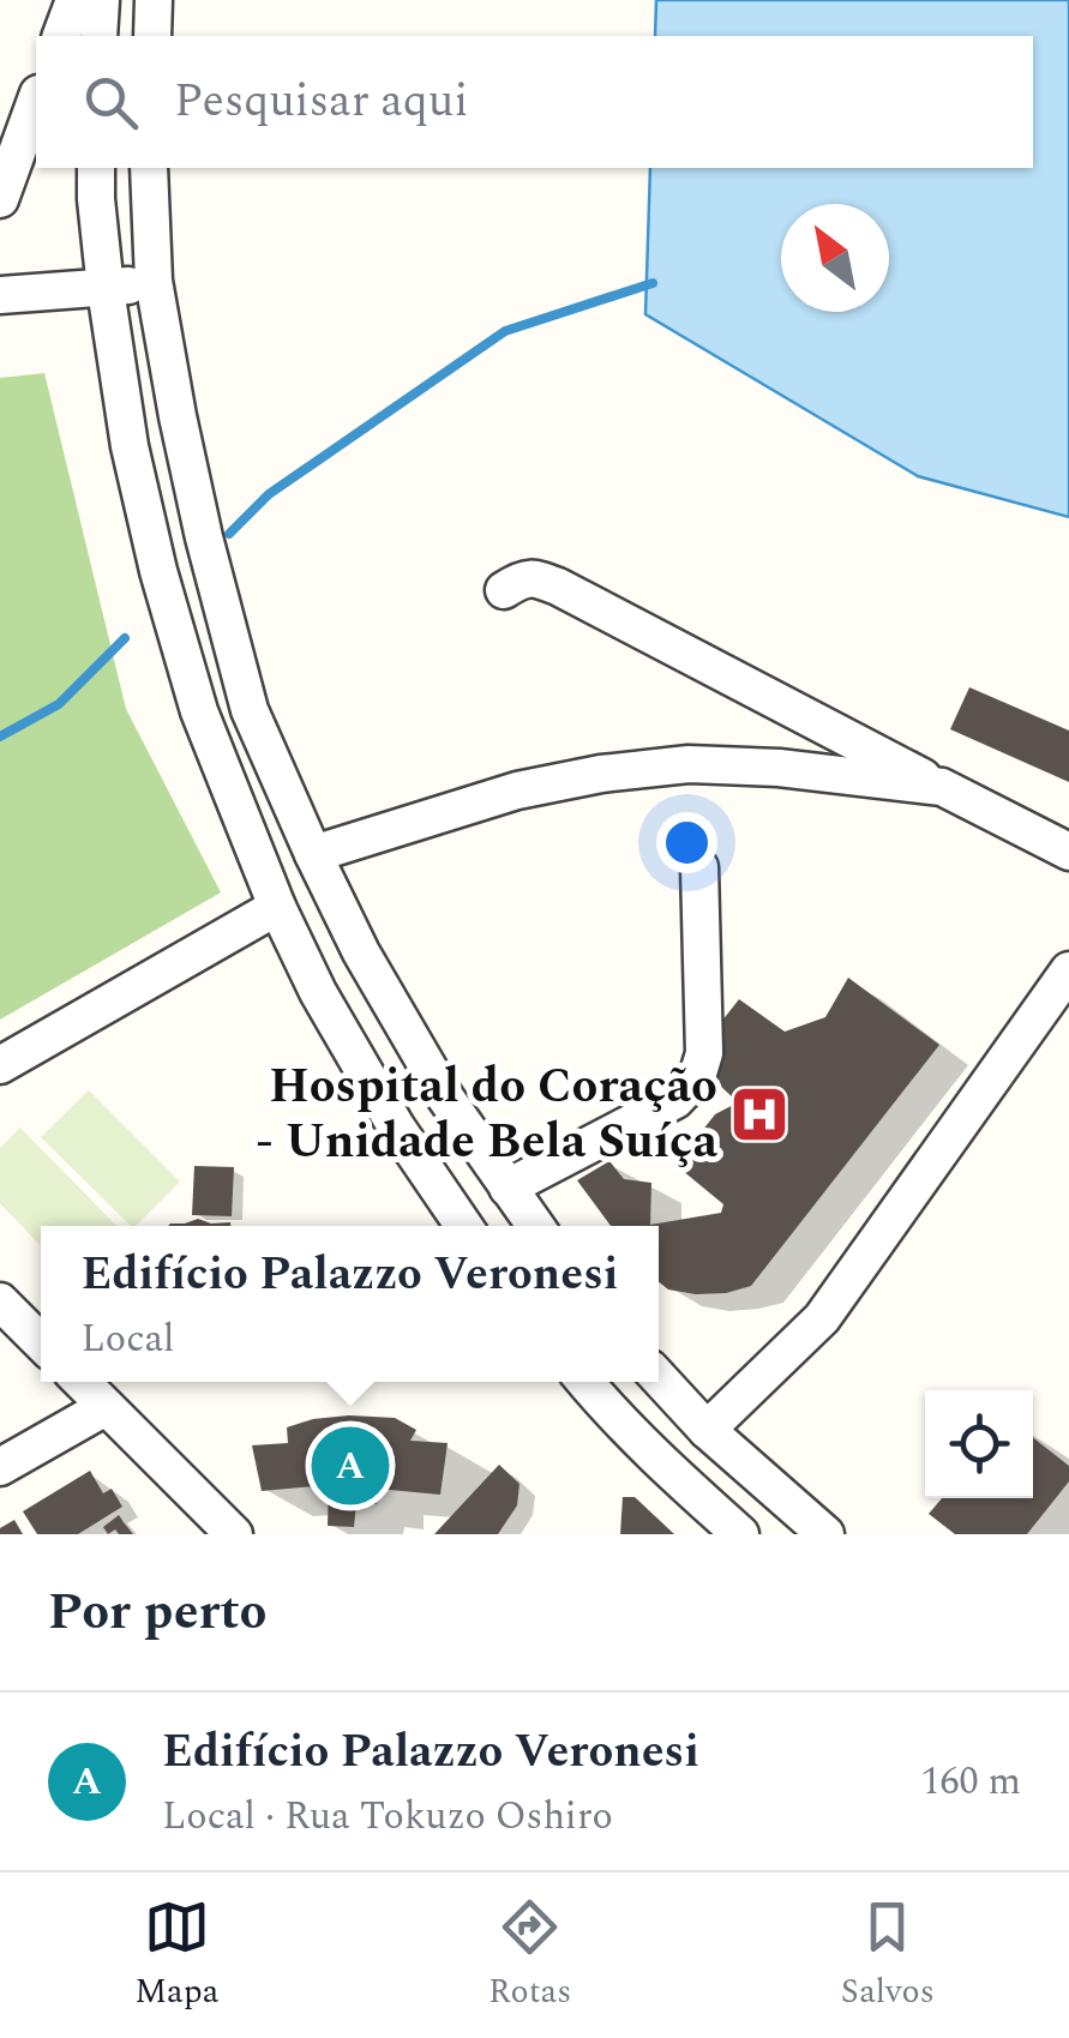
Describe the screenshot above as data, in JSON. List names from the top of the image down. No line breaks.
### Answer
{"places":{"hospital":["Hospital do Coração - Unidade Bela Suíça"]},"north":"top left","page":{"search":"Pesquisar aqui","popup":["Edifício Palazzo Veronesi","Local"],"pins":"A","heading":"Por perto","list":[{"mark":"A","name":"Edifício Palazzo Veronesi","note":"Local · Rua Tokuzo Oshiro","value":"160 m"}],"nav":["Mapa","Rotas","Salvos"]}}
